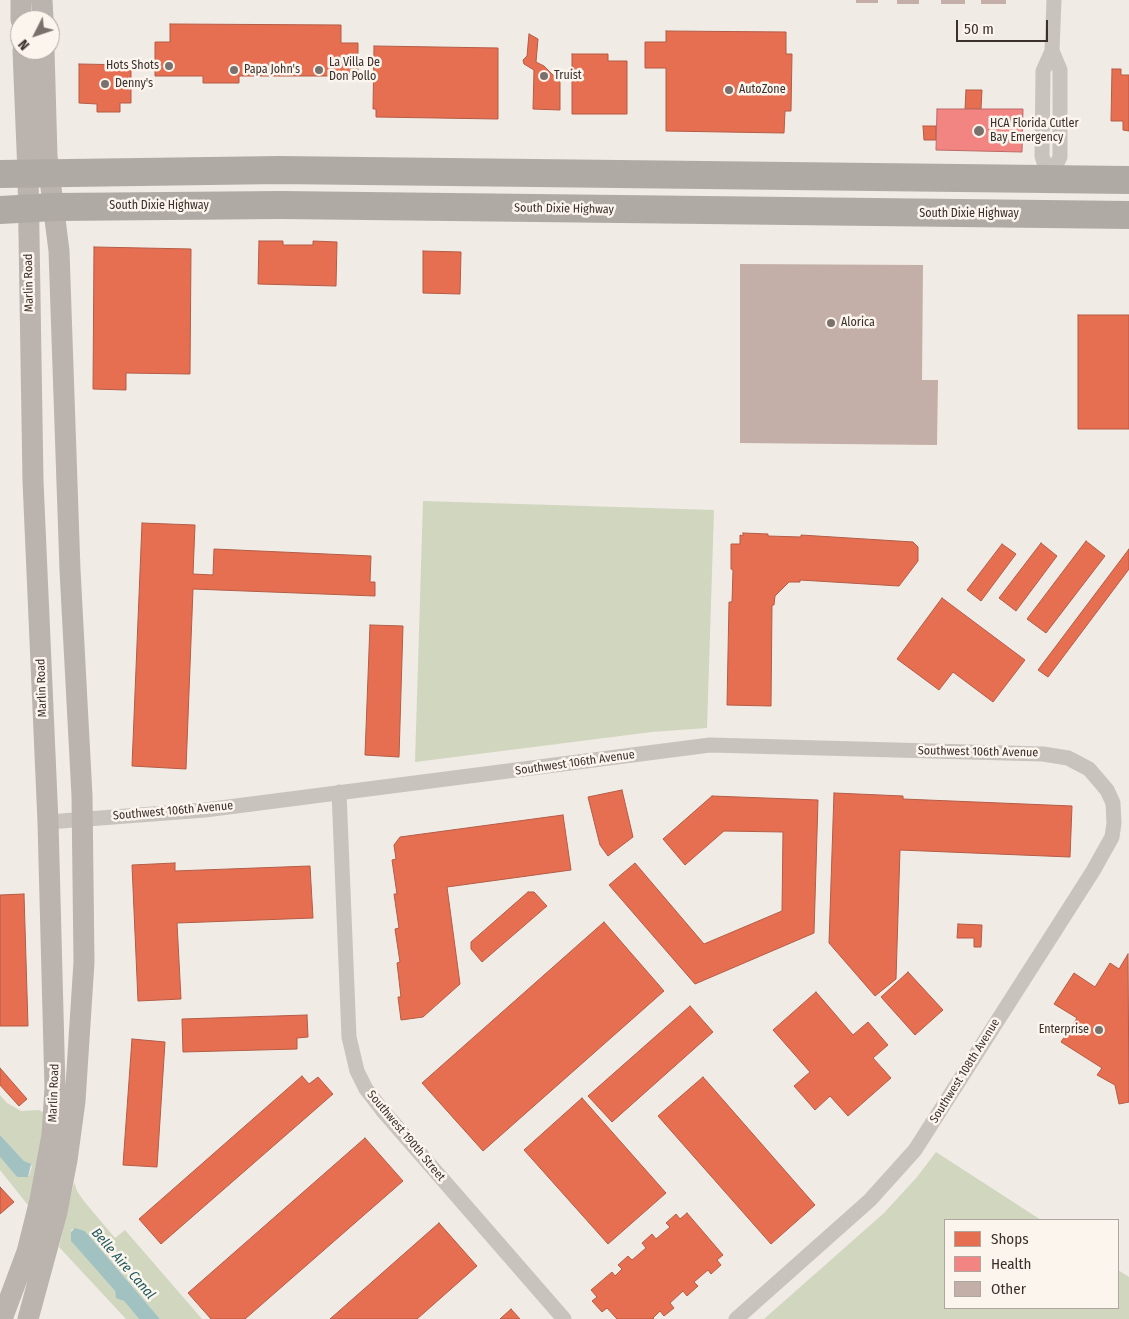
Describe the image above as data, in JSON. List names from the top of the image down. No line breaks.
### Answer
{"streets":{"highway":["South Dixie Highway"],"street":["Marlin Road","Southwest 106th Avenue","Southwest 108th Avenue","Southwest 190th Street"]},"crossings":[["South Dixie Highway","Marlin Road"],["Marlin Road","Southwest 106th Avenue"],["Southwest 106th Avenue","Southwest 108th Avenue"],["Southwest 106th Avenue","Southwest 190th Street"]],"water":["Belle Aire Canal"],"places":["Hots Shots","Papa John's","La Villa De Don Pollo","Truist","Denny's","AutoZone","HCA Florida Cutler Bay Emergency","Alorica","Enterprise"],"legend":["Shops","Health","Other"],"scale_bar":"50 m","north":"bottom left"}
